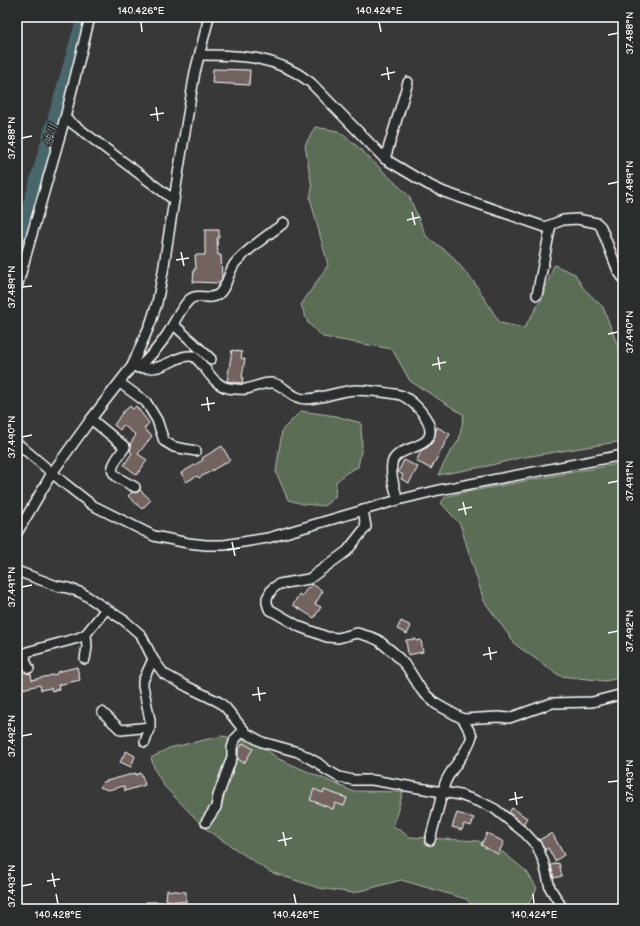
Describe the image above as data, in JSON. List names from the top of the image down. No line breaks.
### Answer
{"water":["仲川"],"coordinates":["140.426°E","140.424°E","37.488°N","37.489°N","37.490°N","37.491°N","37.492°N","37.493°N","140.428°E"]}
